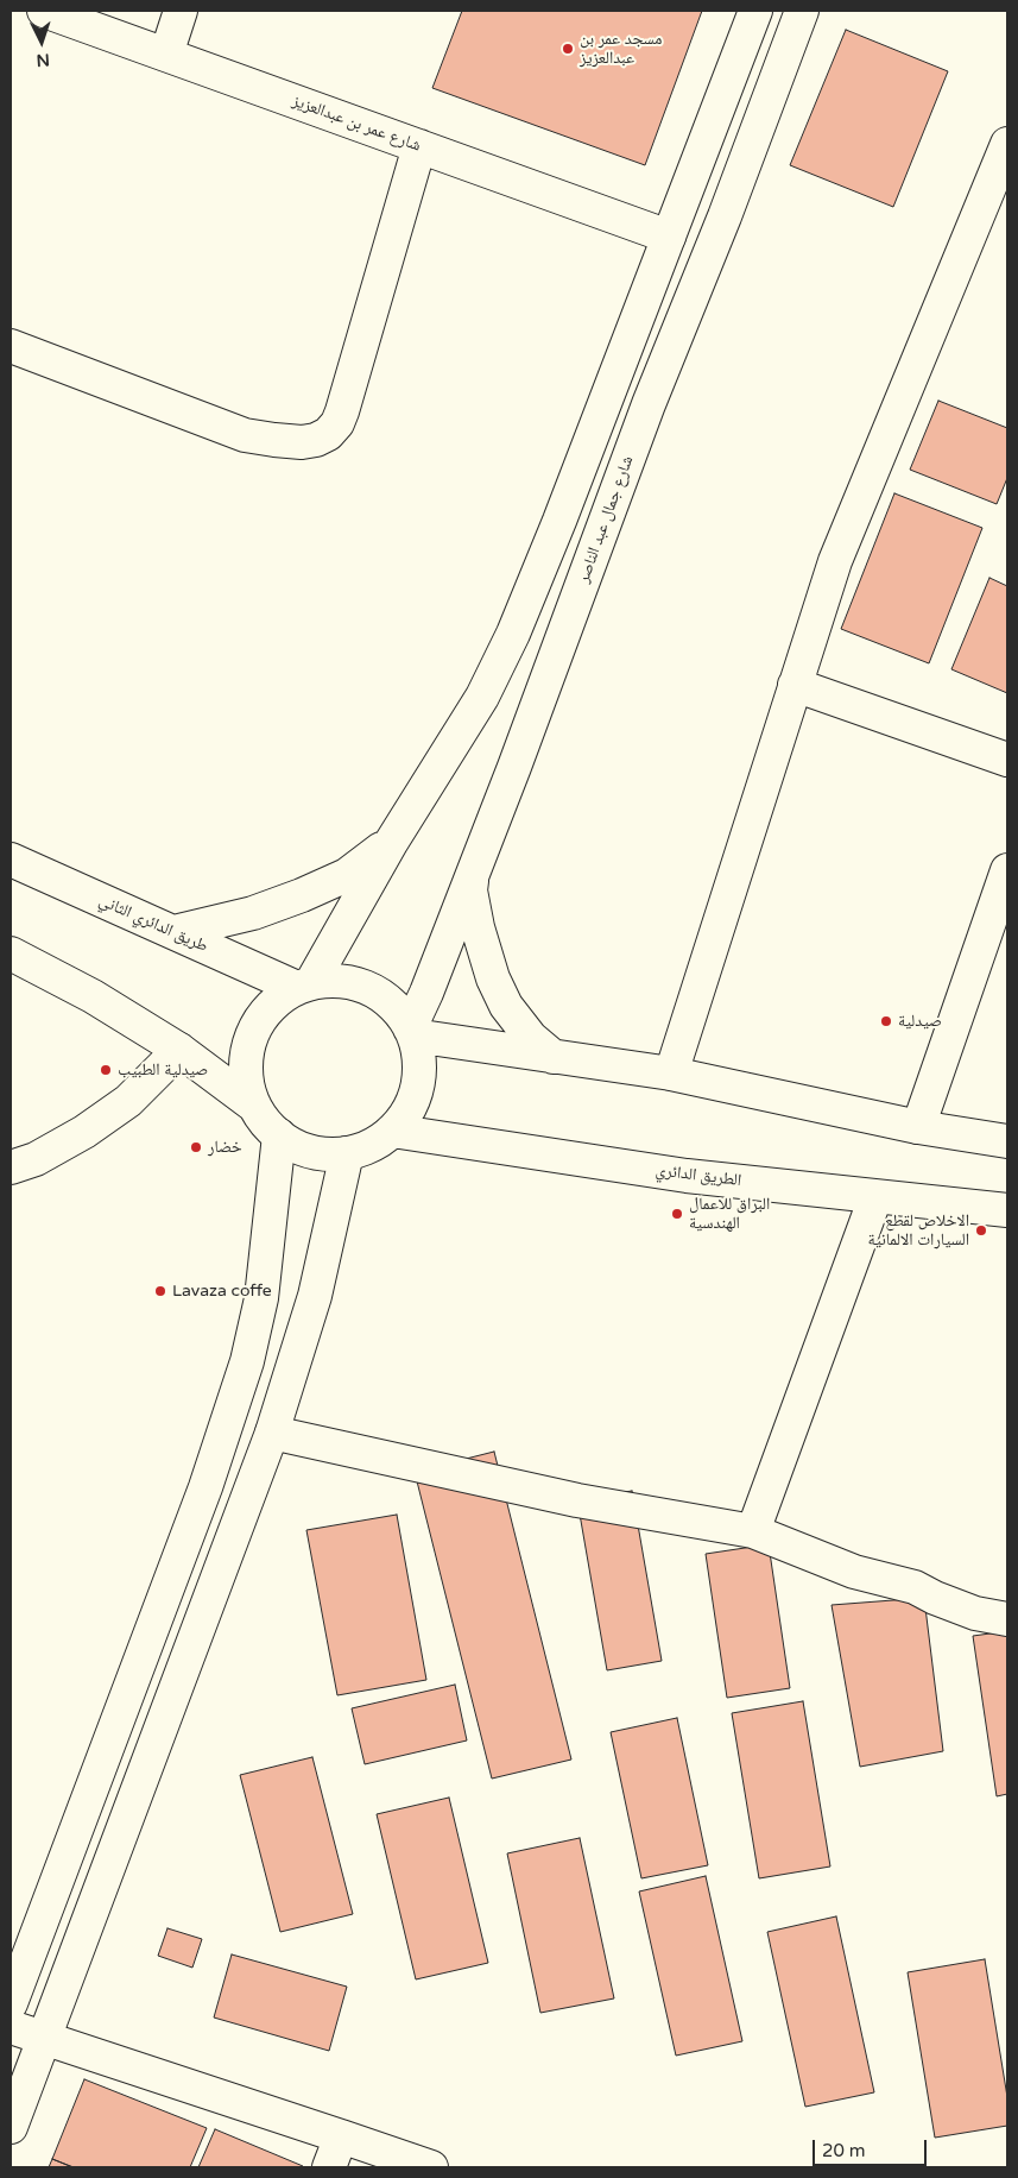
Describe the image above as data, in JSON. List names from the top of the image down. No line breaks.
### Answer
{"streets":{"street":["شارع عمر بن عبدالعزيز","شارع جمال عبد الناصر","طريق الدائري الثاني","الطريق الدائري"]},"crossings":[["شارع جمال عبد الناصر","طريق الدائري الثاني"],["شارع جمال عبد الناصر","الطريق الدائري"],["طريق الدائري الثاني","الطريق الدائري"]],"places":["مسجد عمر بن عبدالعزيز","صيدلية","صيدلية الطبيب","خضار","البراق للاعمال الهندسية","الاخلاص لقطع السيارات الالمانية","Lavaza coffe"],"scale_bar":"20 m","north":"bottom"}
